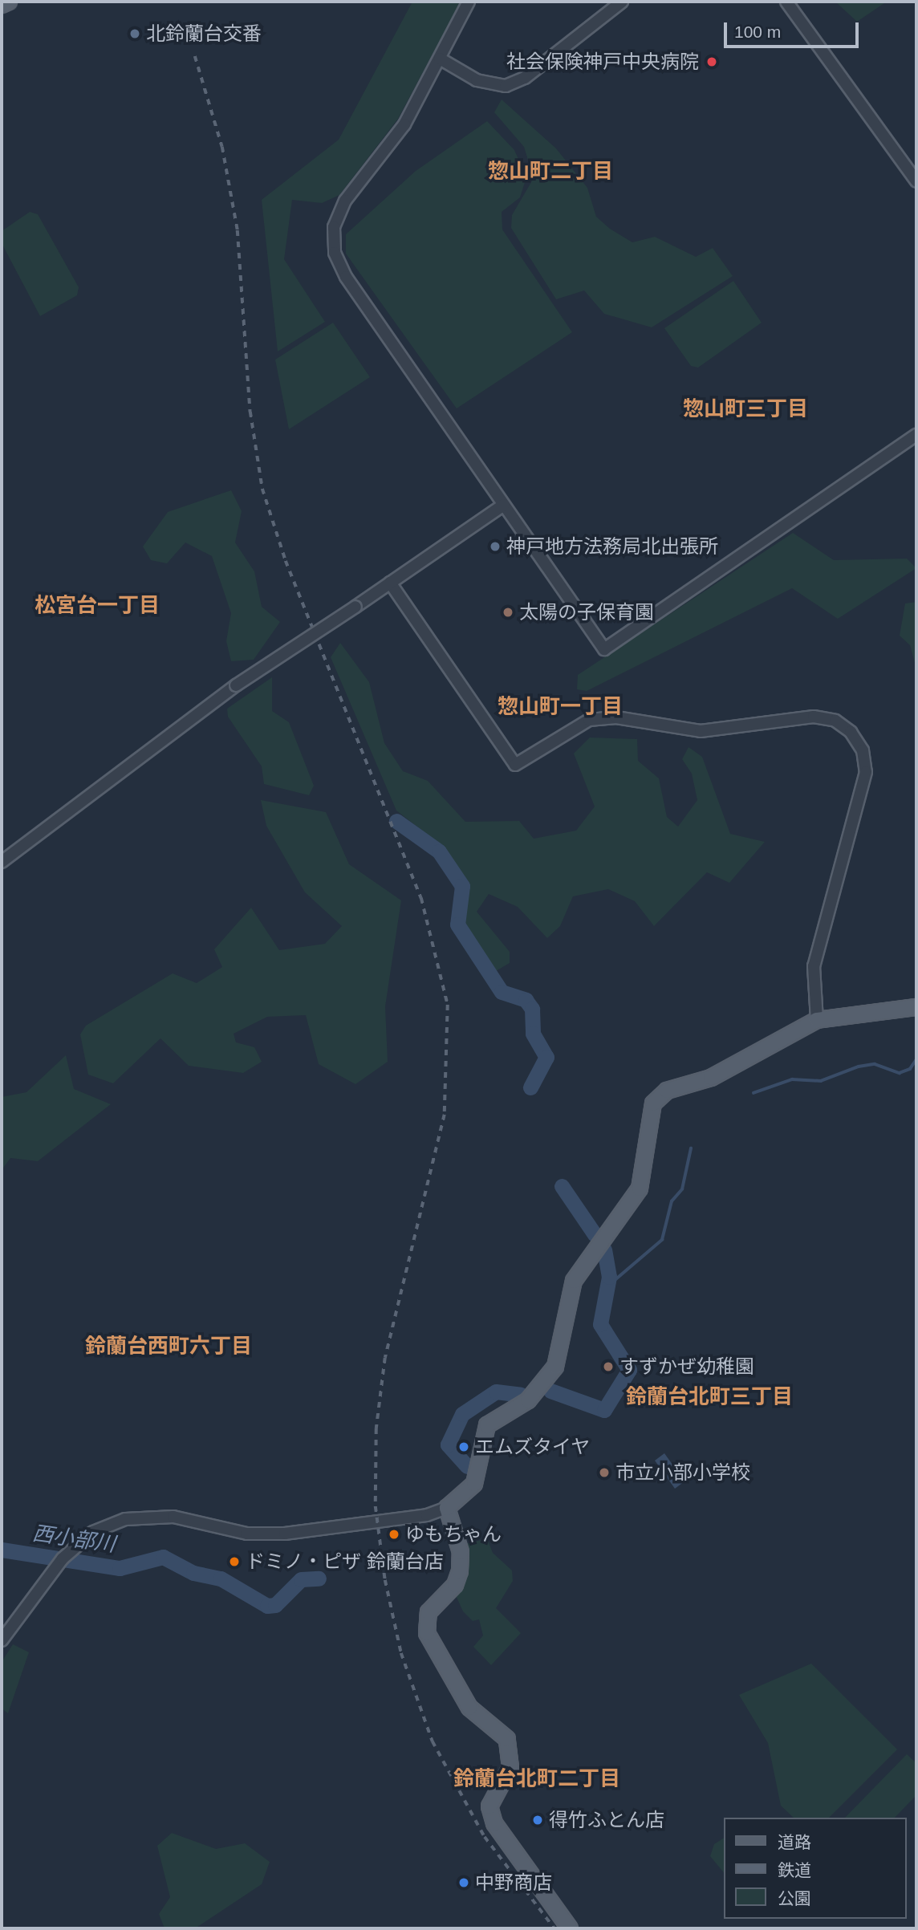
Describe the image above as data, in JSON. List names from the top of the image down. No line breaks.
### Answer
{"districts":["惣山町二丁目","惣山町三丁目","松宮台一丁目","惣山町一丁目","鈴蘭台西町六丁目","鈴蘭台北町三丁目","鈴蘭台北町二丁目"],"water":["西小部川"],"places":["北鈴蘭台交番","社会保険神戸中央病院","神戸地方法務局北出張所","太陽の子保育園","すずかぜ幼稚園","エムズタイヤ","市立小部小学校","ゆもちゃん","ドミノ・ピザ 鈴蘭台店","得竹ふとん店","中野商店"],"legend":["道路","鉄道","公園"],"scale_bar":"100 m"}
